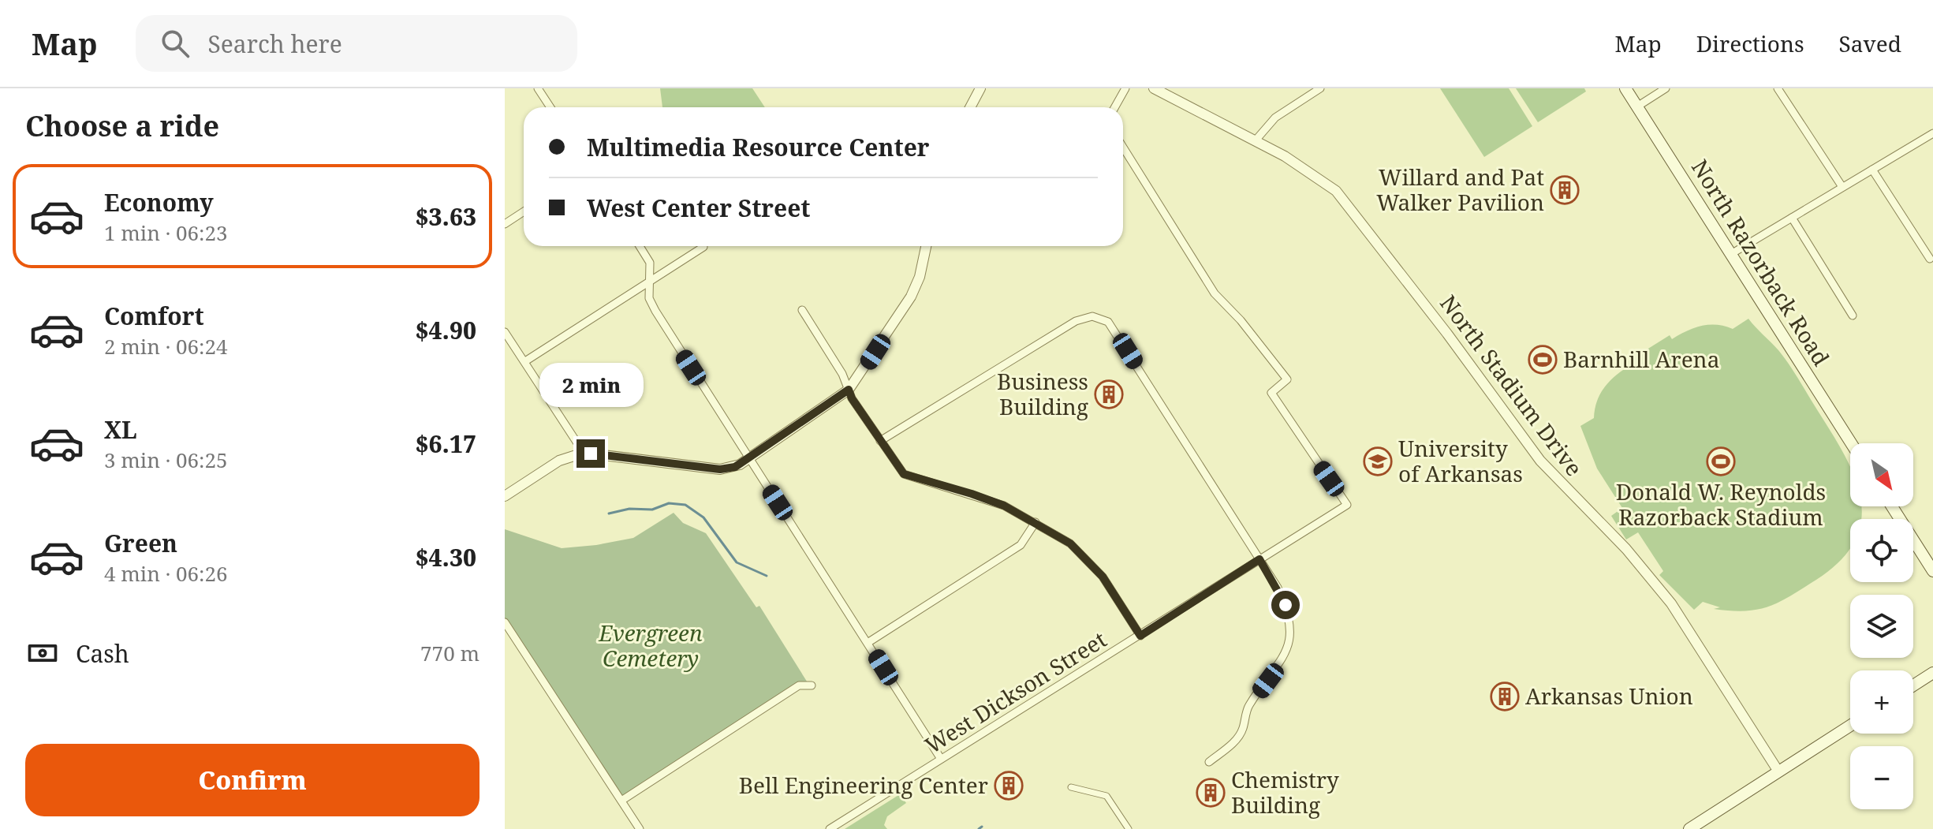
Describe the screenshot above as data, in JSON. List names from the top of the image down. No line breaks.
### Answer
{"streets":{"main road":["North Razorback Road"],"street":["North Stadium Drive","West Dickson Street"]},"parks":["Evergreen Cemetery"],"places":{"building":["Willard and Pat Walker Pavilion","Business Building","Arkansas Union","Bell Engineering Center","Chemistry Building"],"sports":["Barnhill Arena","Donald W. Reynolds Razorback Stadium"],"school or university":["University of Arkansas"]},"north":"bottom right","page":{"header":"Map","search":"Search here","nav":["Map","Directions","Saved"],"heading":"Choose a ride","banner":["Multimedia Resource Center","West Center Street"],"list":[{"name":"Economy","note":"1 min · 06:23","value":"$3.63"},{"name":"Comfort","note":"2 min · 06:24","value":"$4.90"},{"name":"XL","note":"3 min · 06:25","value":"$6.17"},{"name":"Green","note":"4 min · 06:26","value":"$4.30"}],"bubble":"2 min","map_buttons":["+","−"],"pay":["Cash","770 m"],"buttons":"Confirm"}}
